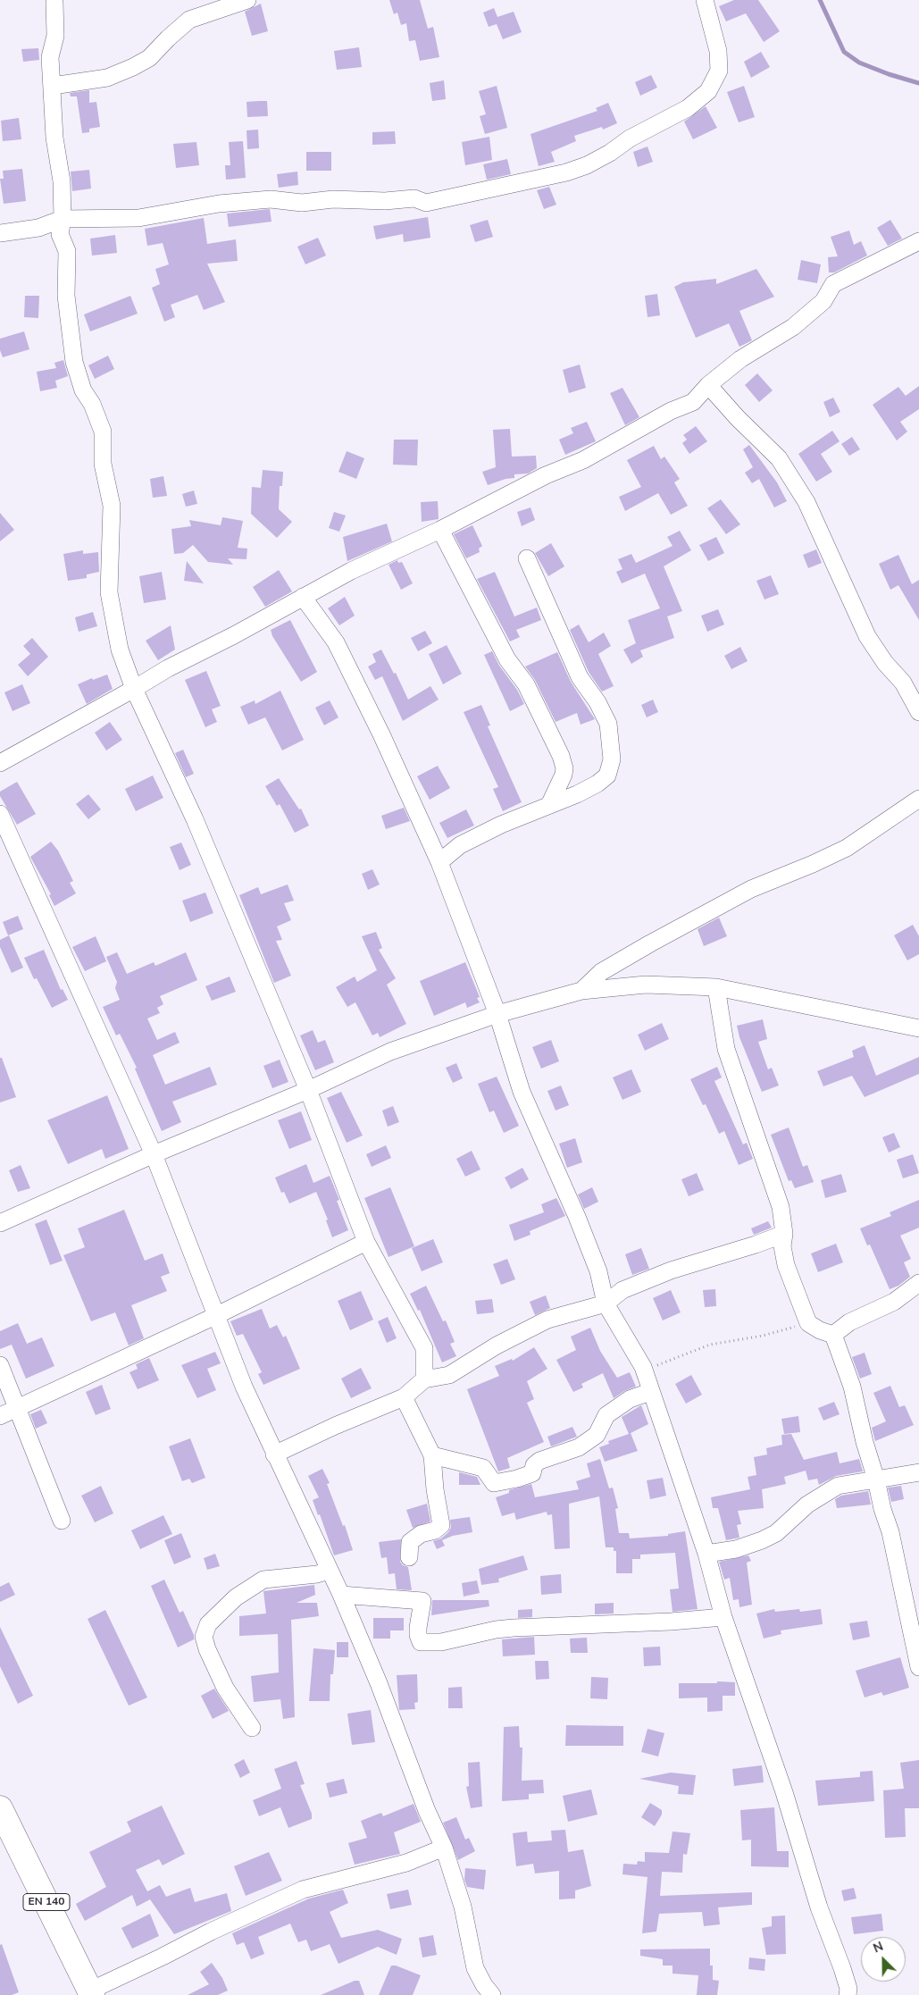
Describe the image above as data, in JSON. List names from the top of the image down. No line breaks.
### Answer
{"streets":{"main road":["EN 140"]},"north":"top left"}
